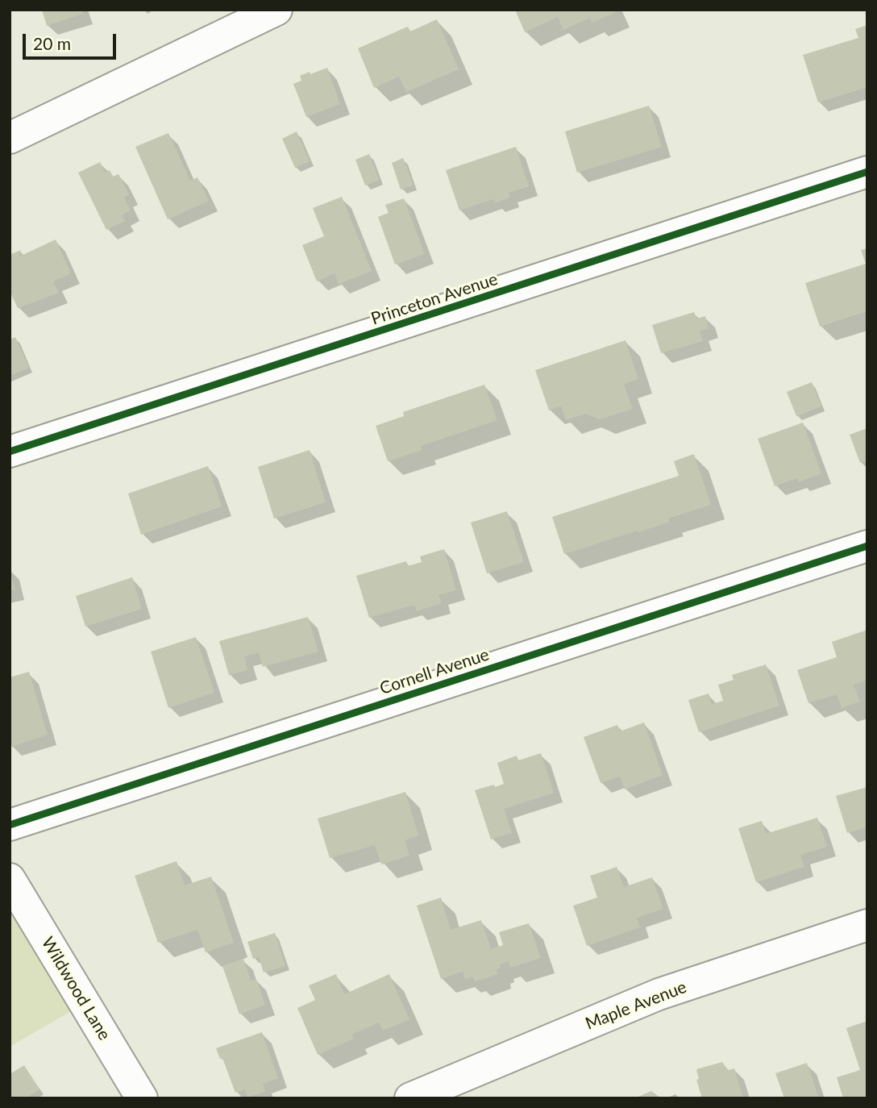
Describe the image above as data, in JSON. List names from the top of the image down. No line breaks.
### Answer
{"streets":{"street":["Princeton Avenue","Cornell Avenue","Wildwood Lane","Maple Avenue"]},"scale_bar":"20 m"}
